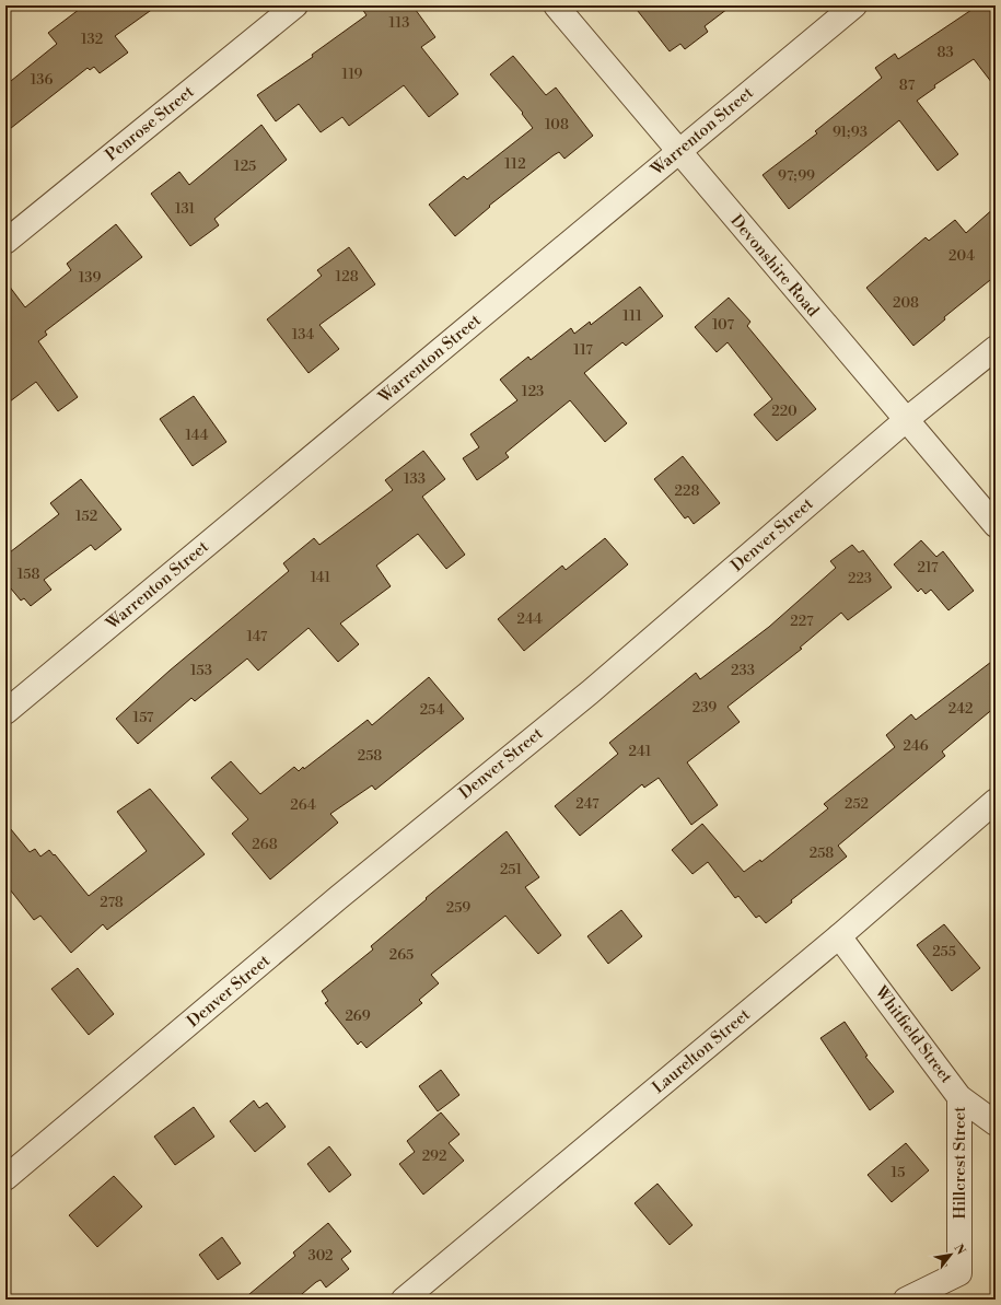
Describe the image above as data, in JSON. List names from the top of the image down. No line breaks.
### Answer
{"streets":{"street":["Penrose Street","Warrenton Street","Devonshire Road","Denver Street","Whitfield Street","Laurelton Street","Hillcrest Street"]},"crossings":[["Warrenton Street","Devonshire Road"],["Devonshire Road","Denver Street"],["Whitfield Street","Laurelton Street"],["Whitfield Street","Hillcrest Street"]],"house_numbers":["113","132","83","119","136","87","108","91;93","112","125","97;99","131","204","128","139","208","111","107","134","117","123","220","144","133","228","152","217","158","141","223","244","227","147","153","233","239","242","254","157","246","241","258","247","252","264","268","258","251","278","259","255","265","269","292","15","302"],"north":"top right"}
